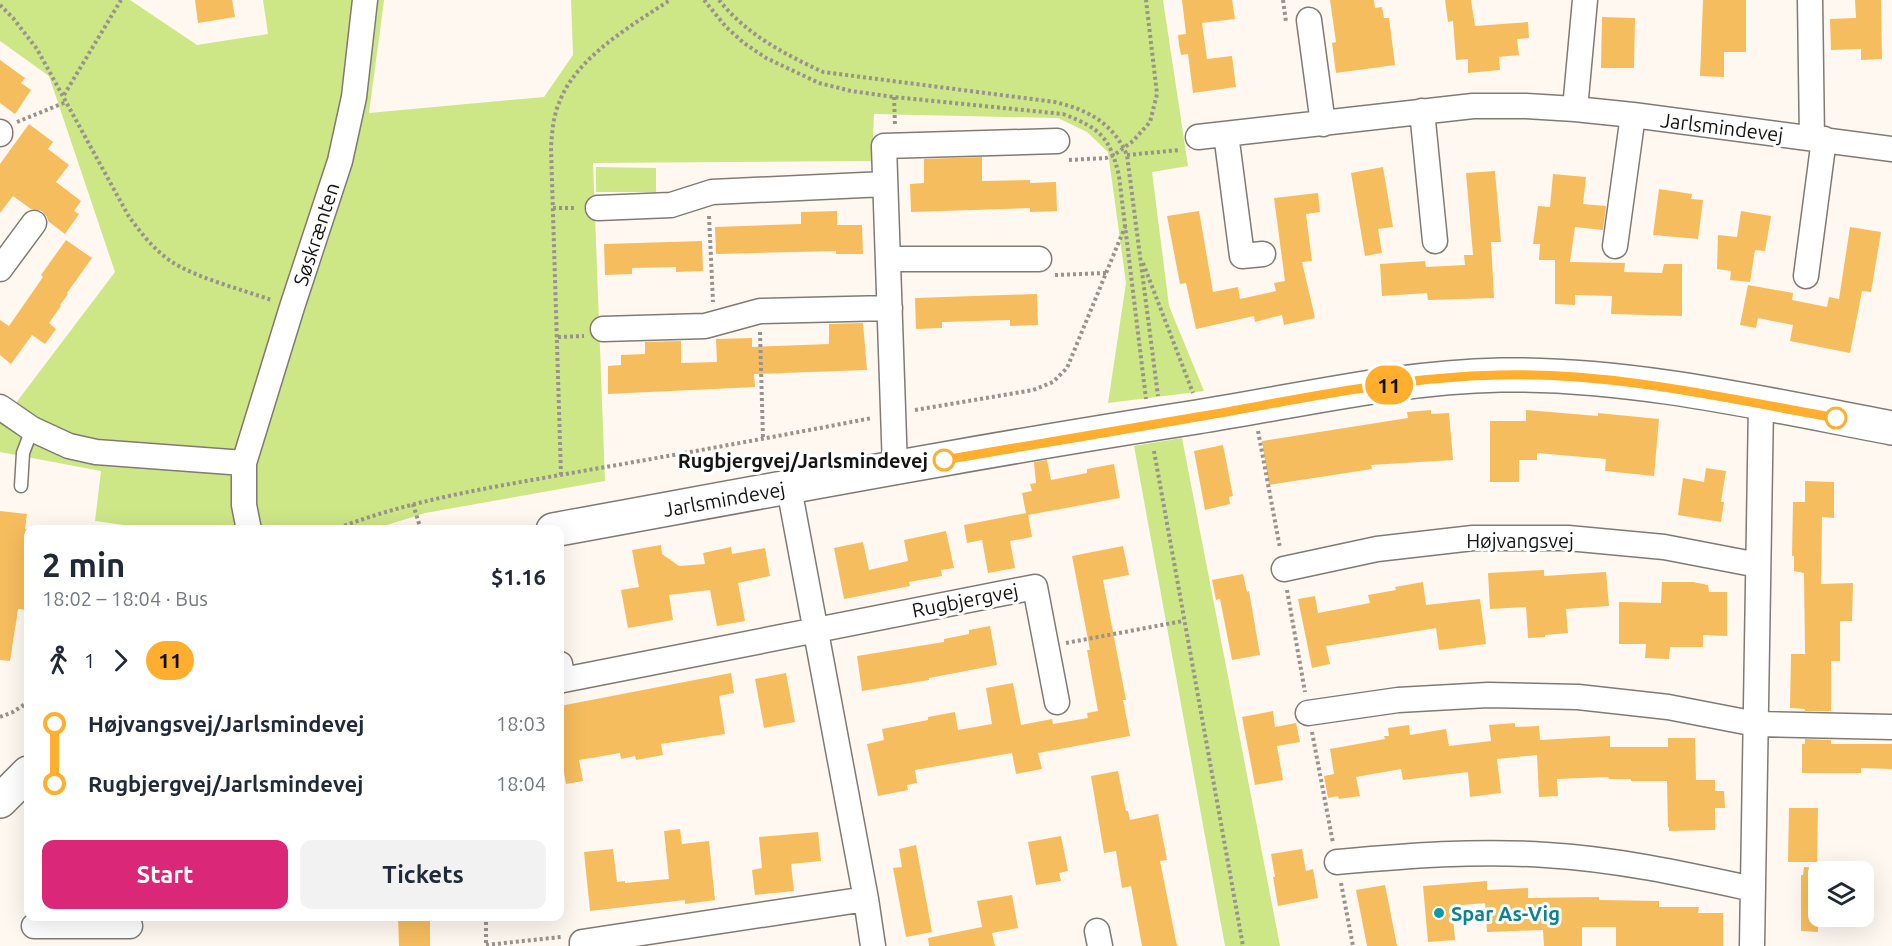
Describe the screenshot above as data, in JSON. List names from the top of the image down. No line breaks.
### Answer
{"streets":{"street":["Jarlsmindevej","Søskrænten","Højvangsvej","Rugbjergvej"]},"places":["Rugbjergvej/Jarlsmindevej","Spar As-Vig"],"lines":["bus line 11"],"page":{"on_map":"11","heading":["2 min","18:02 – 18:04 · Bus","$1.16"],"legs":["1","11"],"list":[{"name":"Højvangsvej/Jarlsmindevej","value":"18:03"},{"name":"Rugbjergvej/Jarlsmindevej","value":"18:04"}],"buttons":["Start","Tickets"]}}
